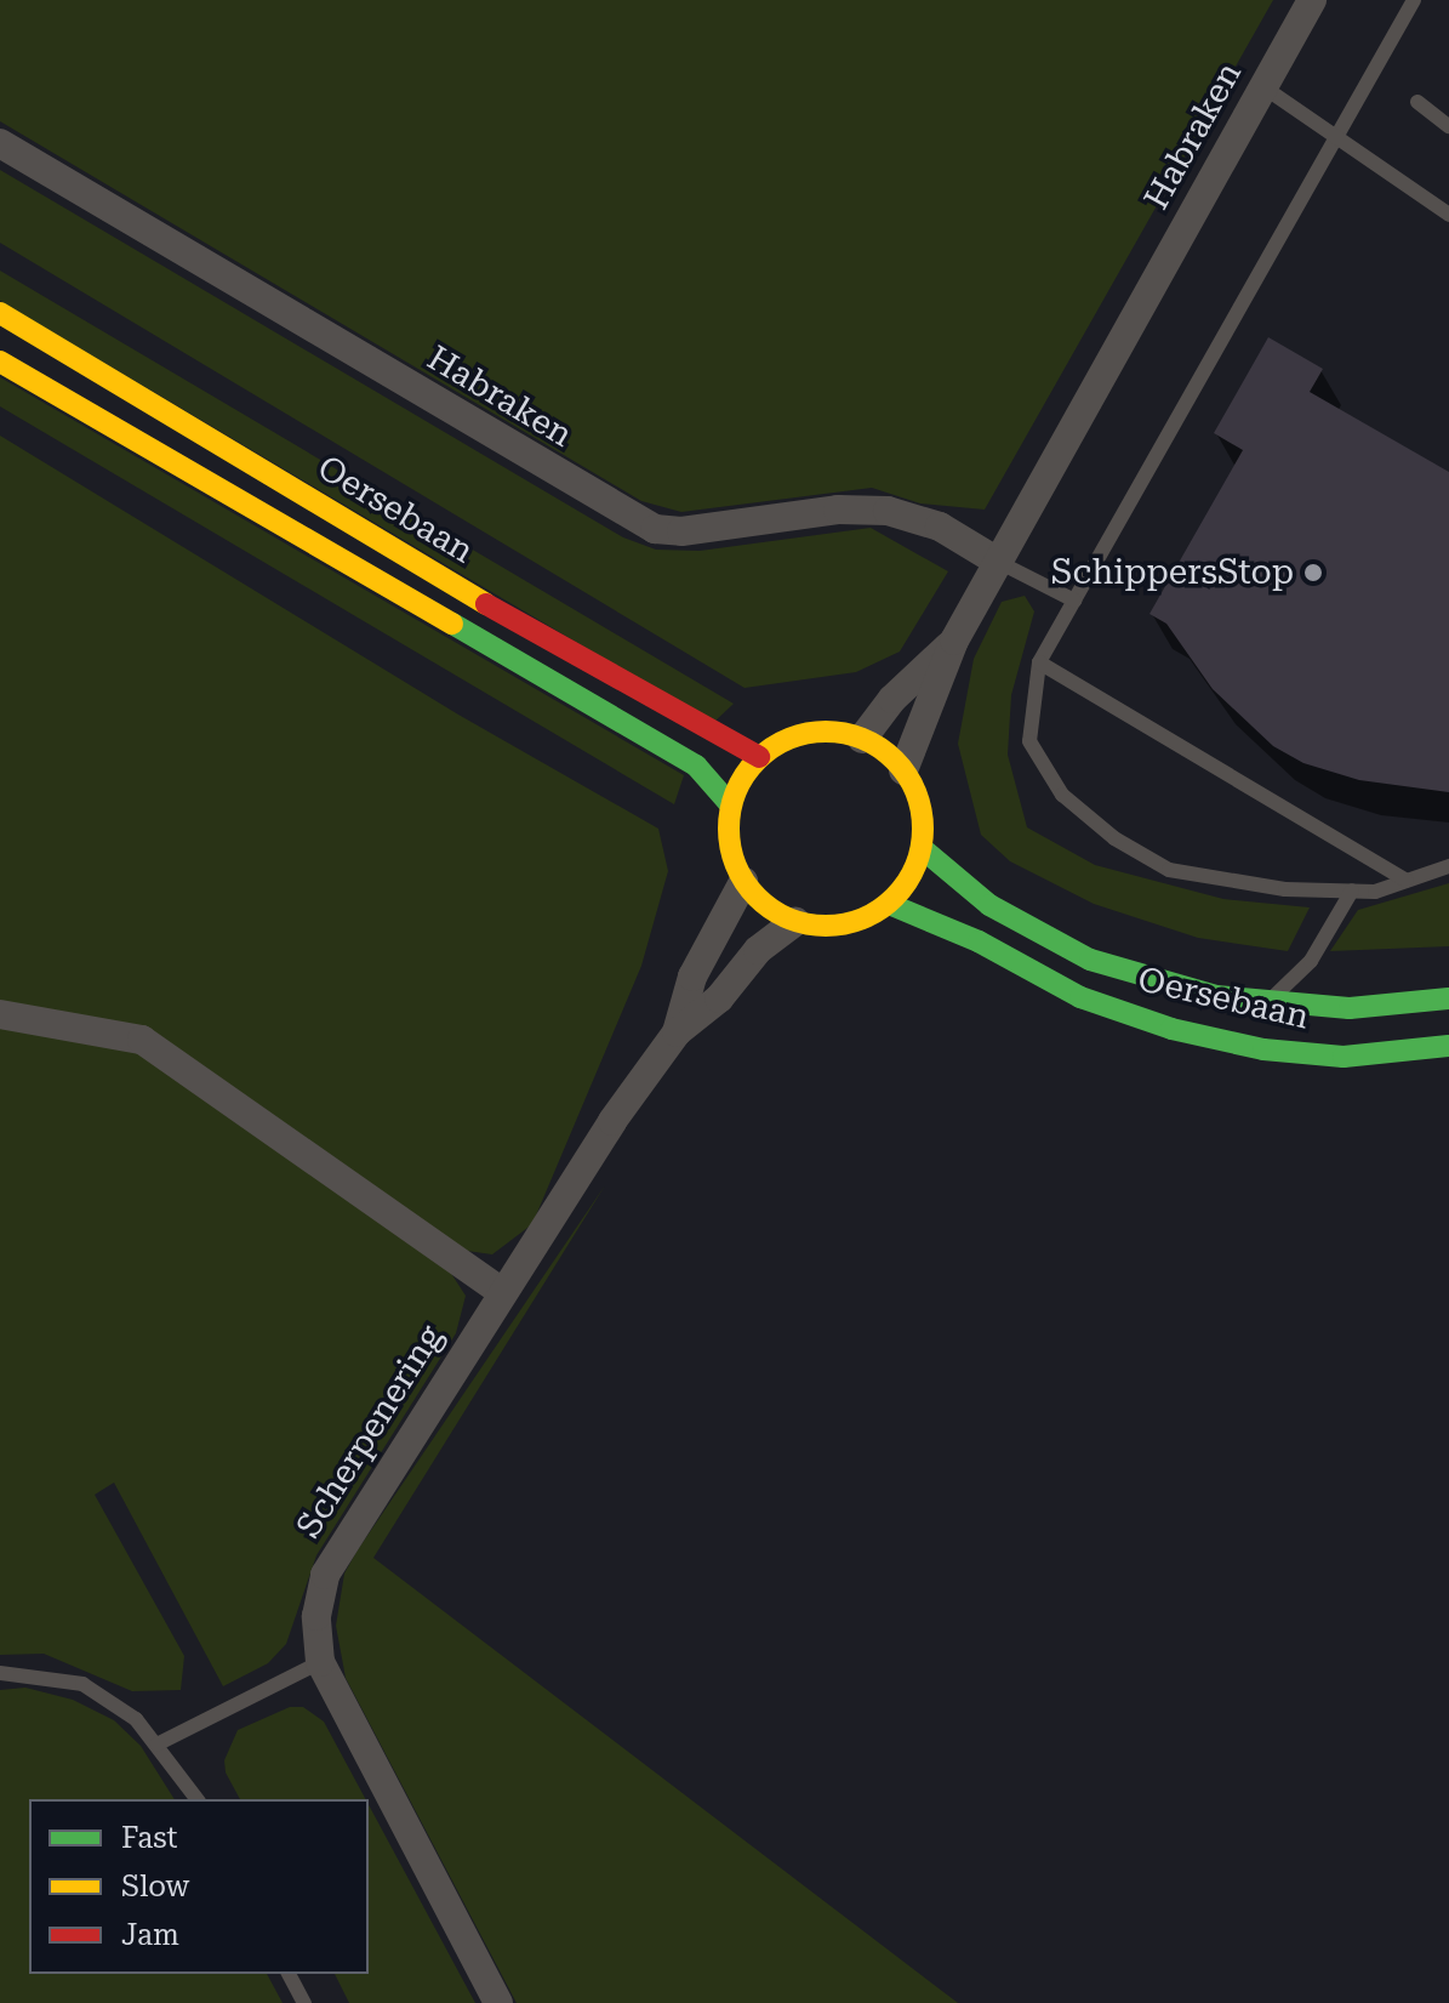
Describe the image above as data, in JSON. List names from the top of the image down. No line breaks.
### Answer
{"streets":{"main road":["Oersebaan"],"street":["Habraken","Scherpenering"]},"crossings":[["Habraken","Oersebaan"],["Habraken","Scherpenering"],["Oersebaan","Scherpenering"]],"places":["SchippersStop"],"legend":["Fast","Slow","Jam"]}
